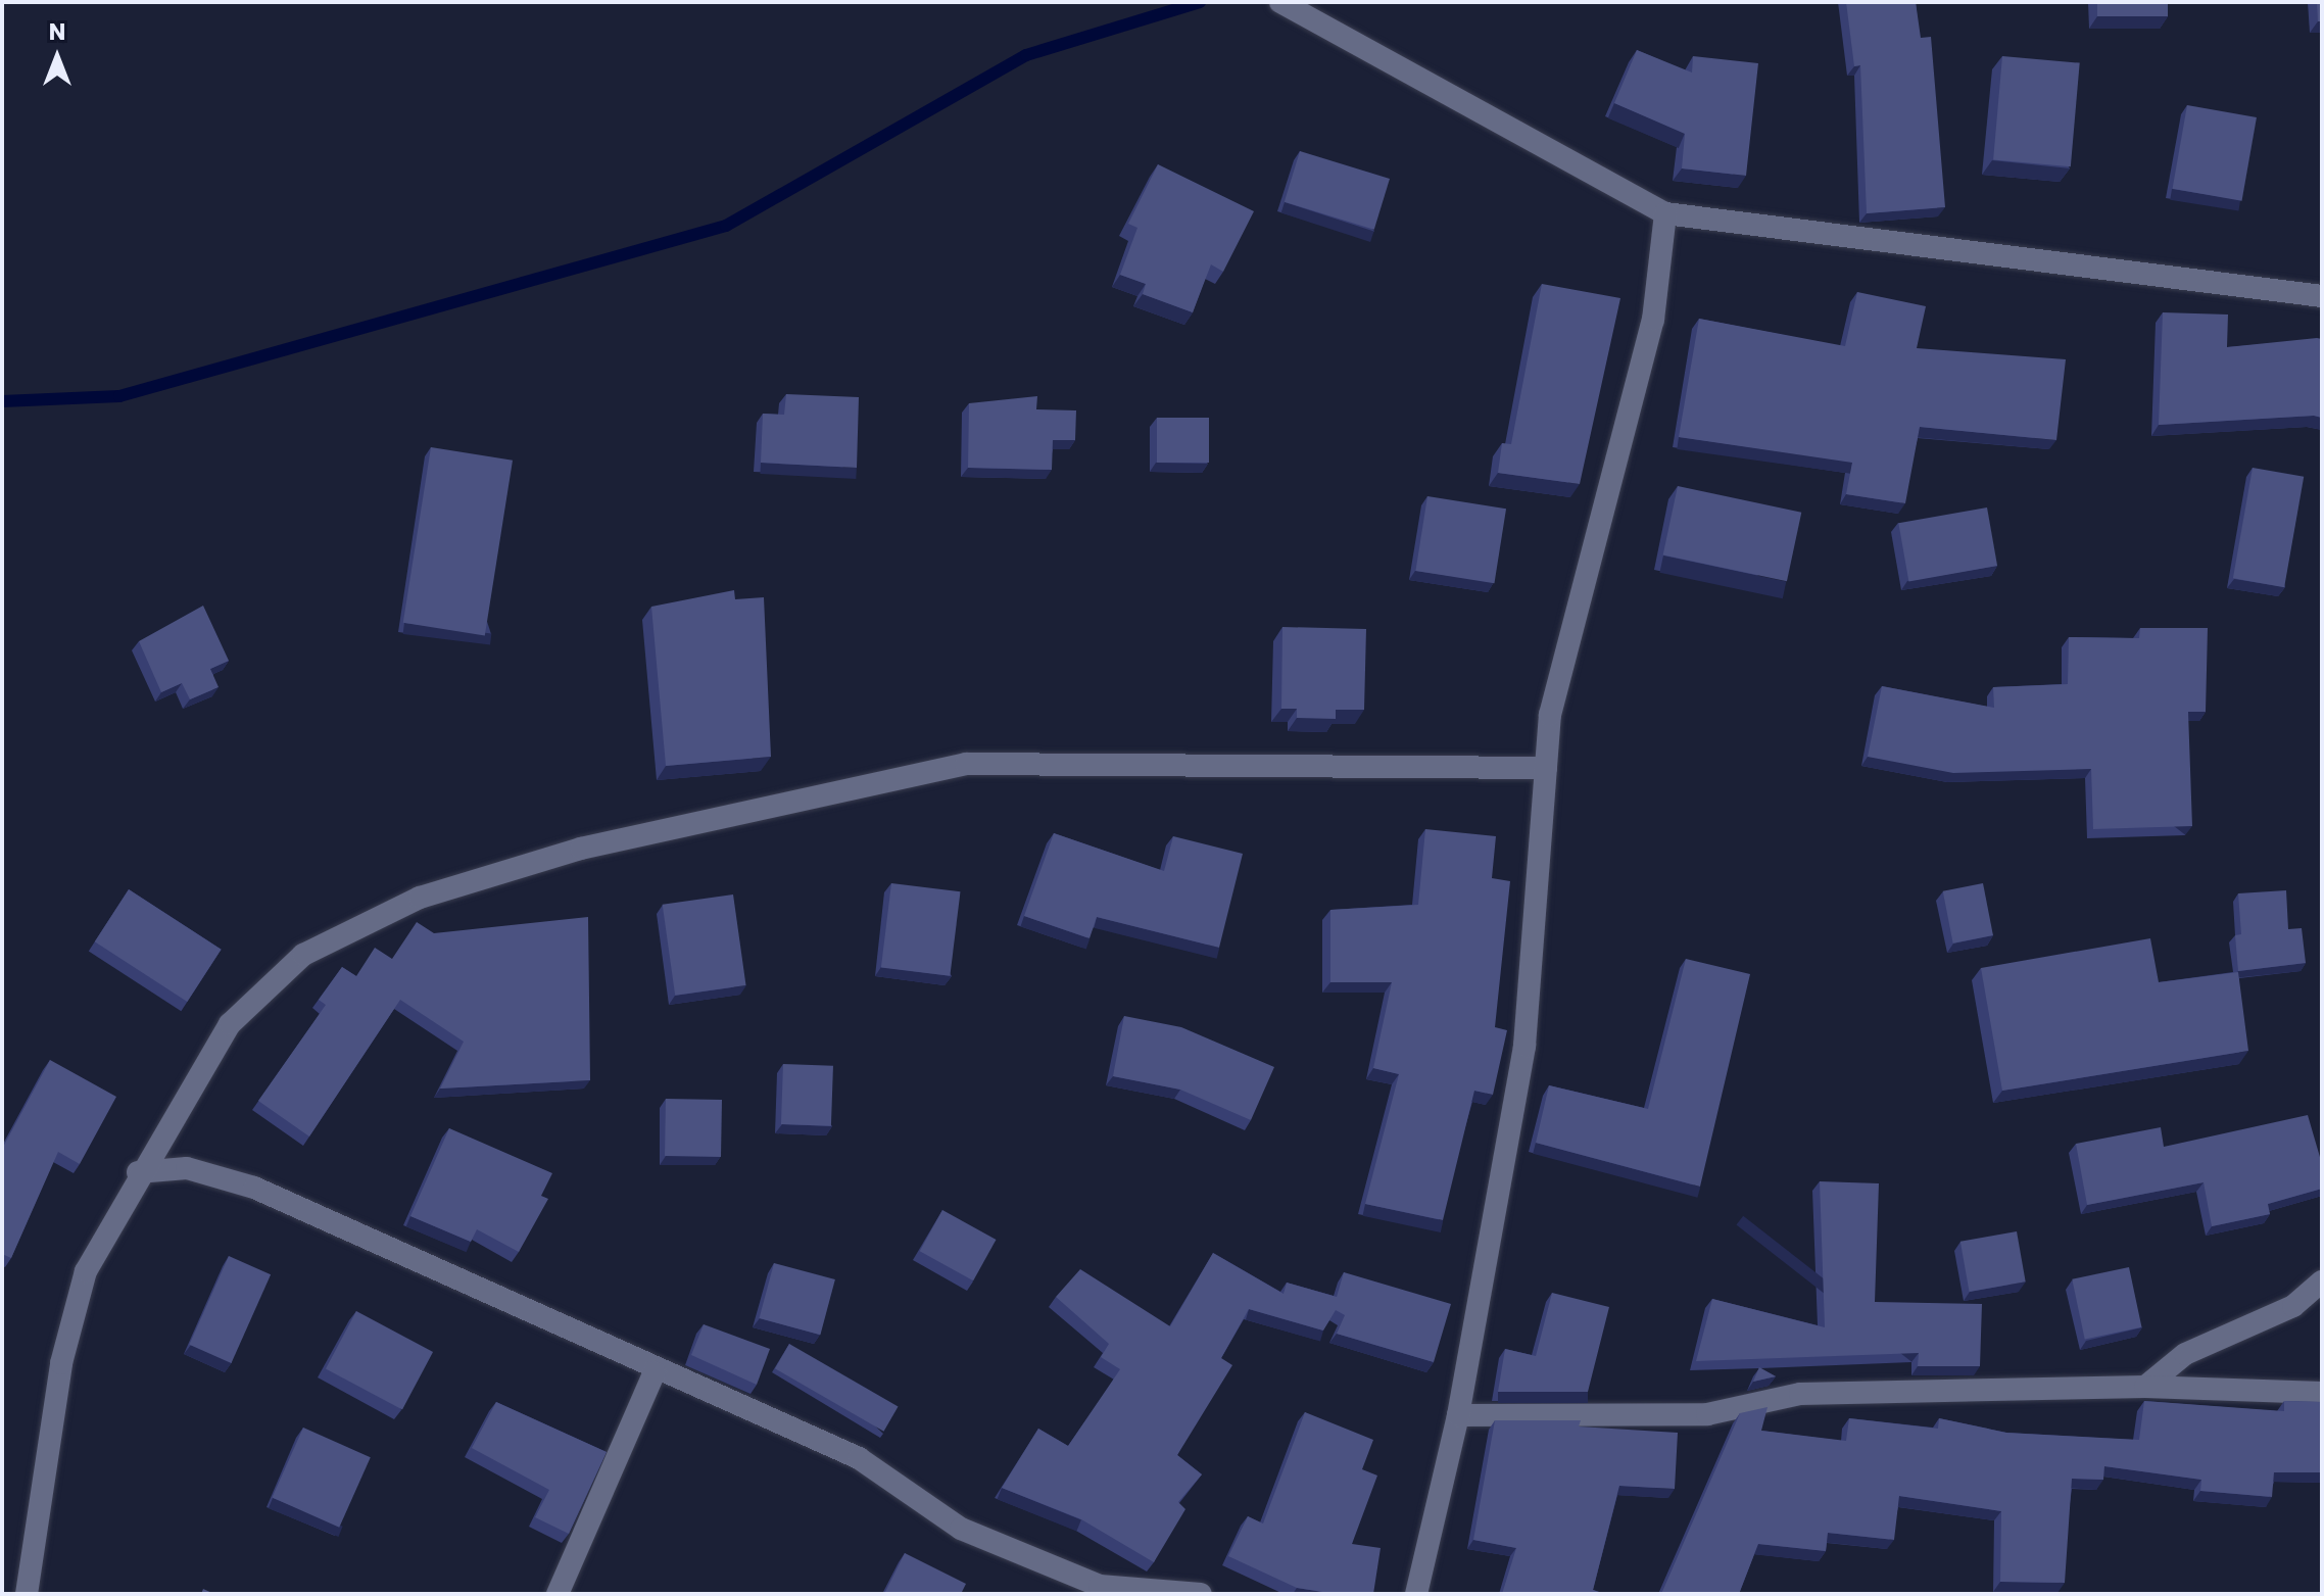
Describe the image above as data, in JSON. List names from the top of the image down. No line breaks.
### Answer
{"north":"top"}
